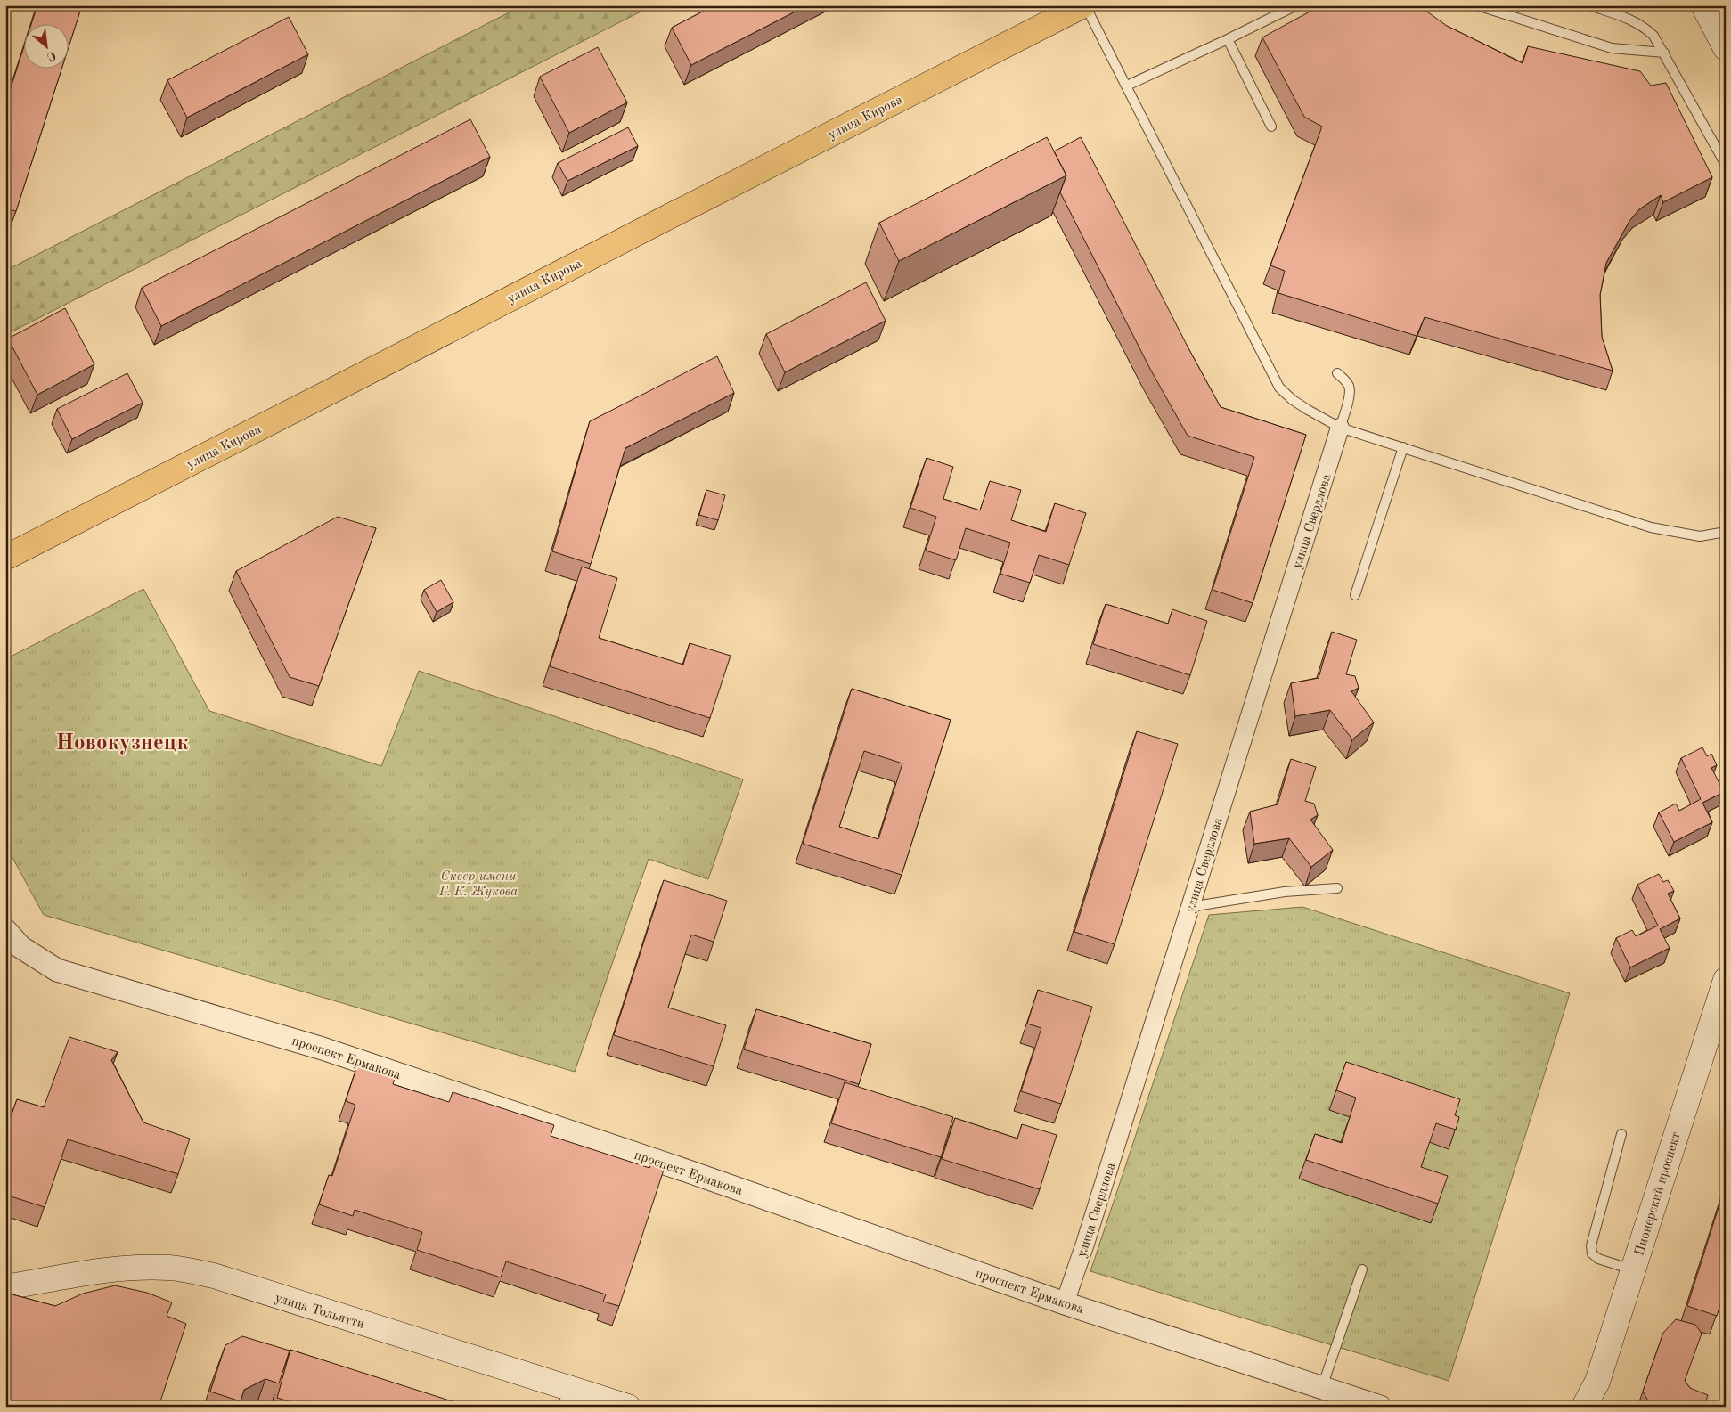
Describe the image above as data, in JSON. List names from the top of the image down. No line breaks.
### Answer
{"streets":{"main road":["улица Кирова","Пионерский проспект","улица Тольятти"],"street":["улица Свердлова","проспект Ермакова"]},"crossings":[["улица Свердлова","проспект Ермакова"]],"districts":["Новокузнецк"],"parks":["Сквер имени Г. К. Жукова"],"north":"bottom right"}
